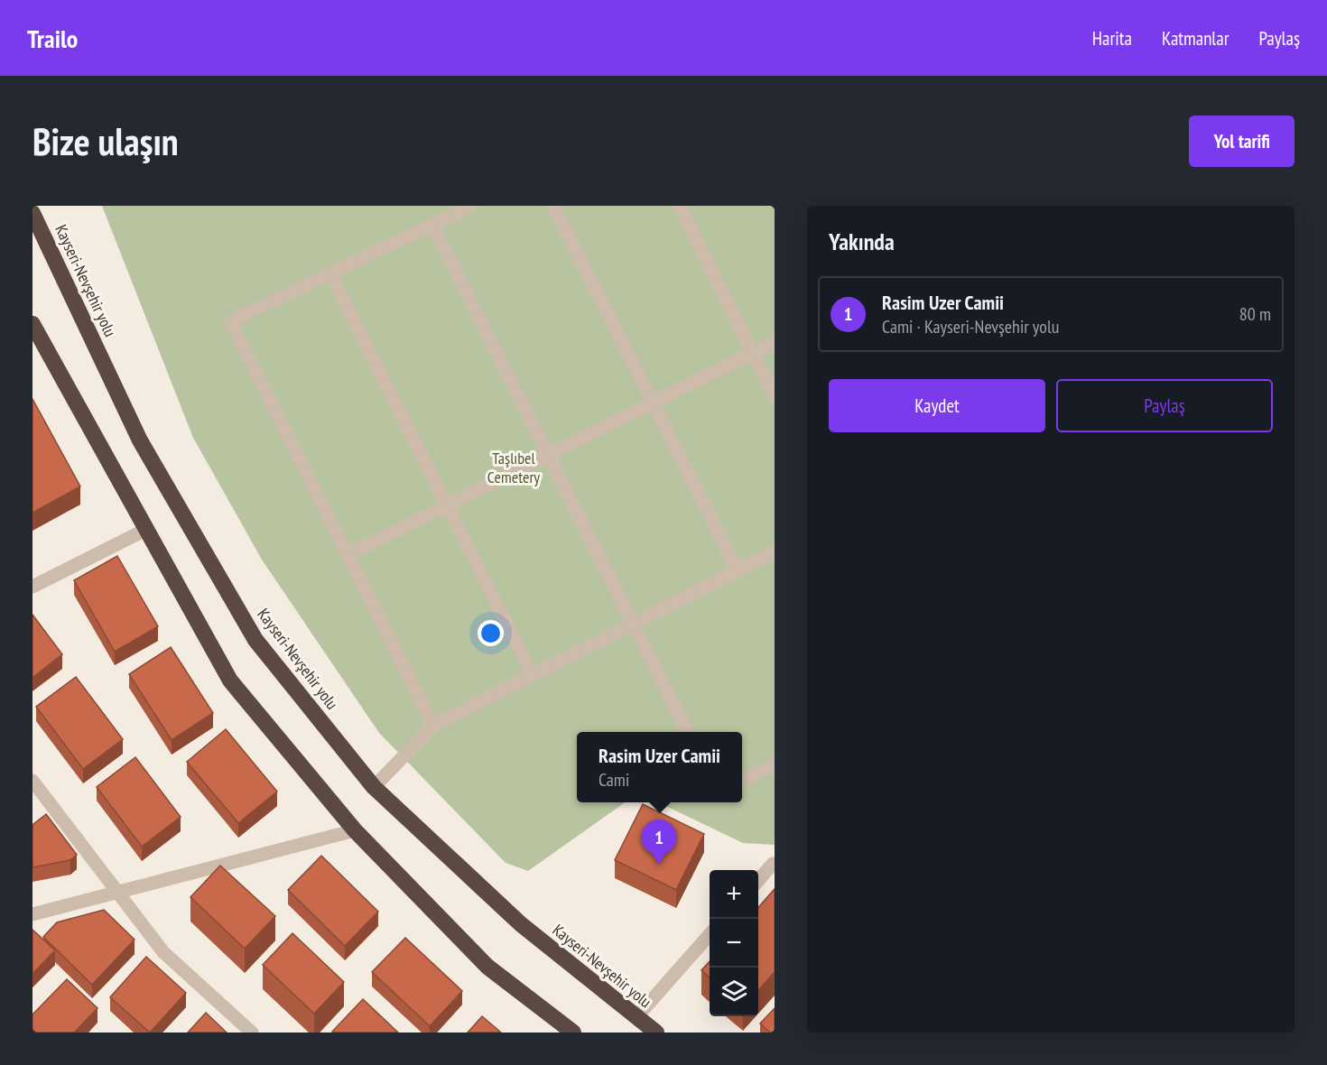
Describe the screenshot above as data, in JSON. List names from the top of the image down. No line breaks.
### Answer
{"streets":{"highway":["Kayseri-Nevşehir yolu"]},"parks":["Taşlıbel Cemetery"],"page":{"header":"Trailo","nav":["Harita","Katmanlar","Paylaş"],"buttons":["Yol tarifi",["Kaydet","Paylaş"]],"title":"Bize ulaşın","heading":"Yakında","list":[{"mark":"1","name":"Rasim Uzer Camii","note":"Cami · Kayseri-Nevşehir yolu","value":"80 m"}],"popup":["Rasim Uzer Camii","Cami"],"pins":"1","map_buttons":["+","−"]}}
